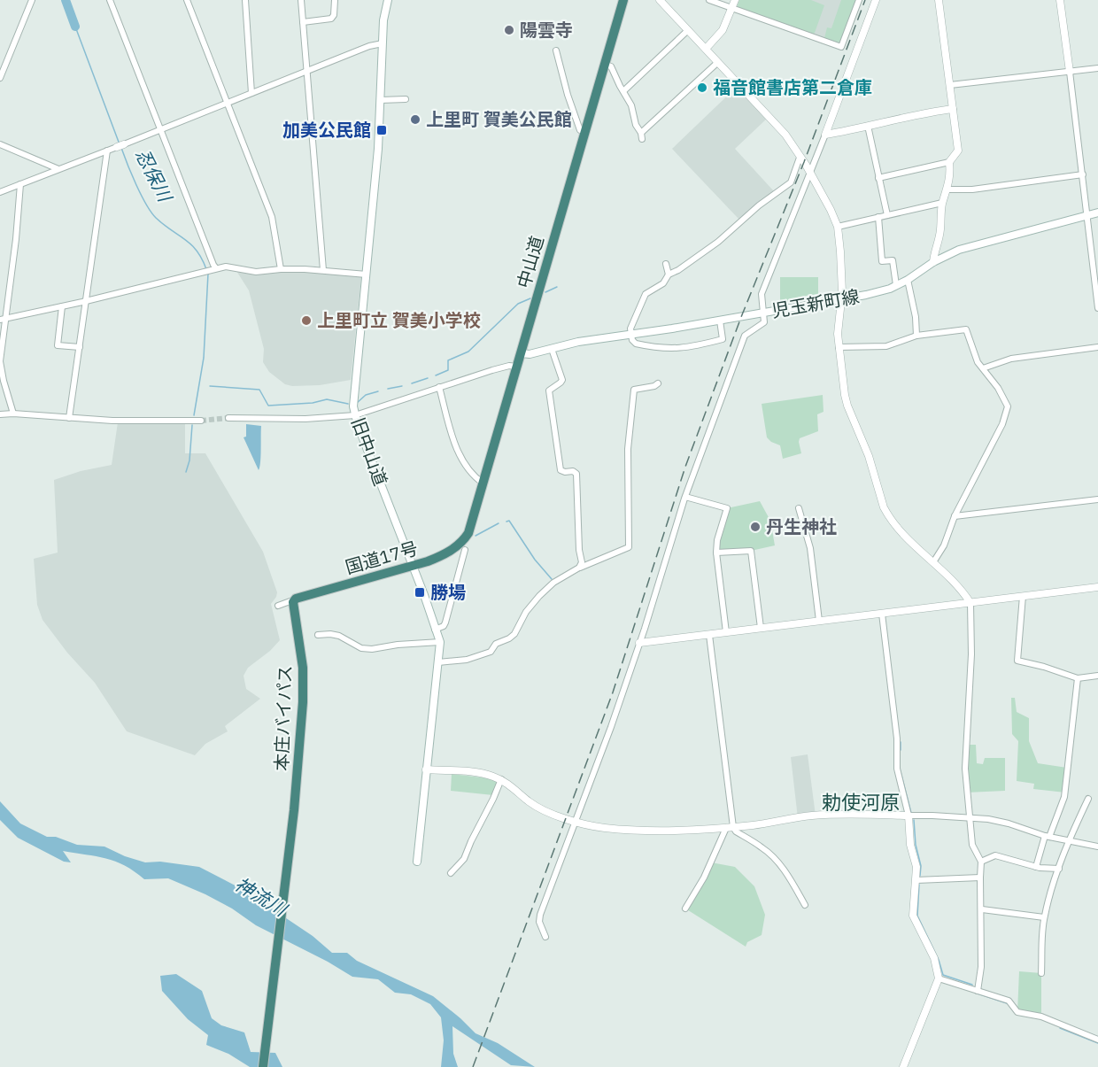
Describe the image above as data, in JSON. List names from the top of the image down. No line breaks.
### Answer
{"streets":{"highway":["中山道","国道17号","本庄バイパス"],"main road":["児玉新町線","旧中山道"]},"crossings":[["中山道","児玉新町線"],["中山道","国道17号"],["旧中山道","国道17号"],["国道17号","本庄バイパス"]],"districts":["勅使河原"],"water":["忍保川","神流川"],"places":{"other":["陽雲寺","福音館書店第二倉庫","上里町 賀美公民館","上里町立 賀美小学校","丹生神社"],"transit":["加美公民館","勝場"]}}
